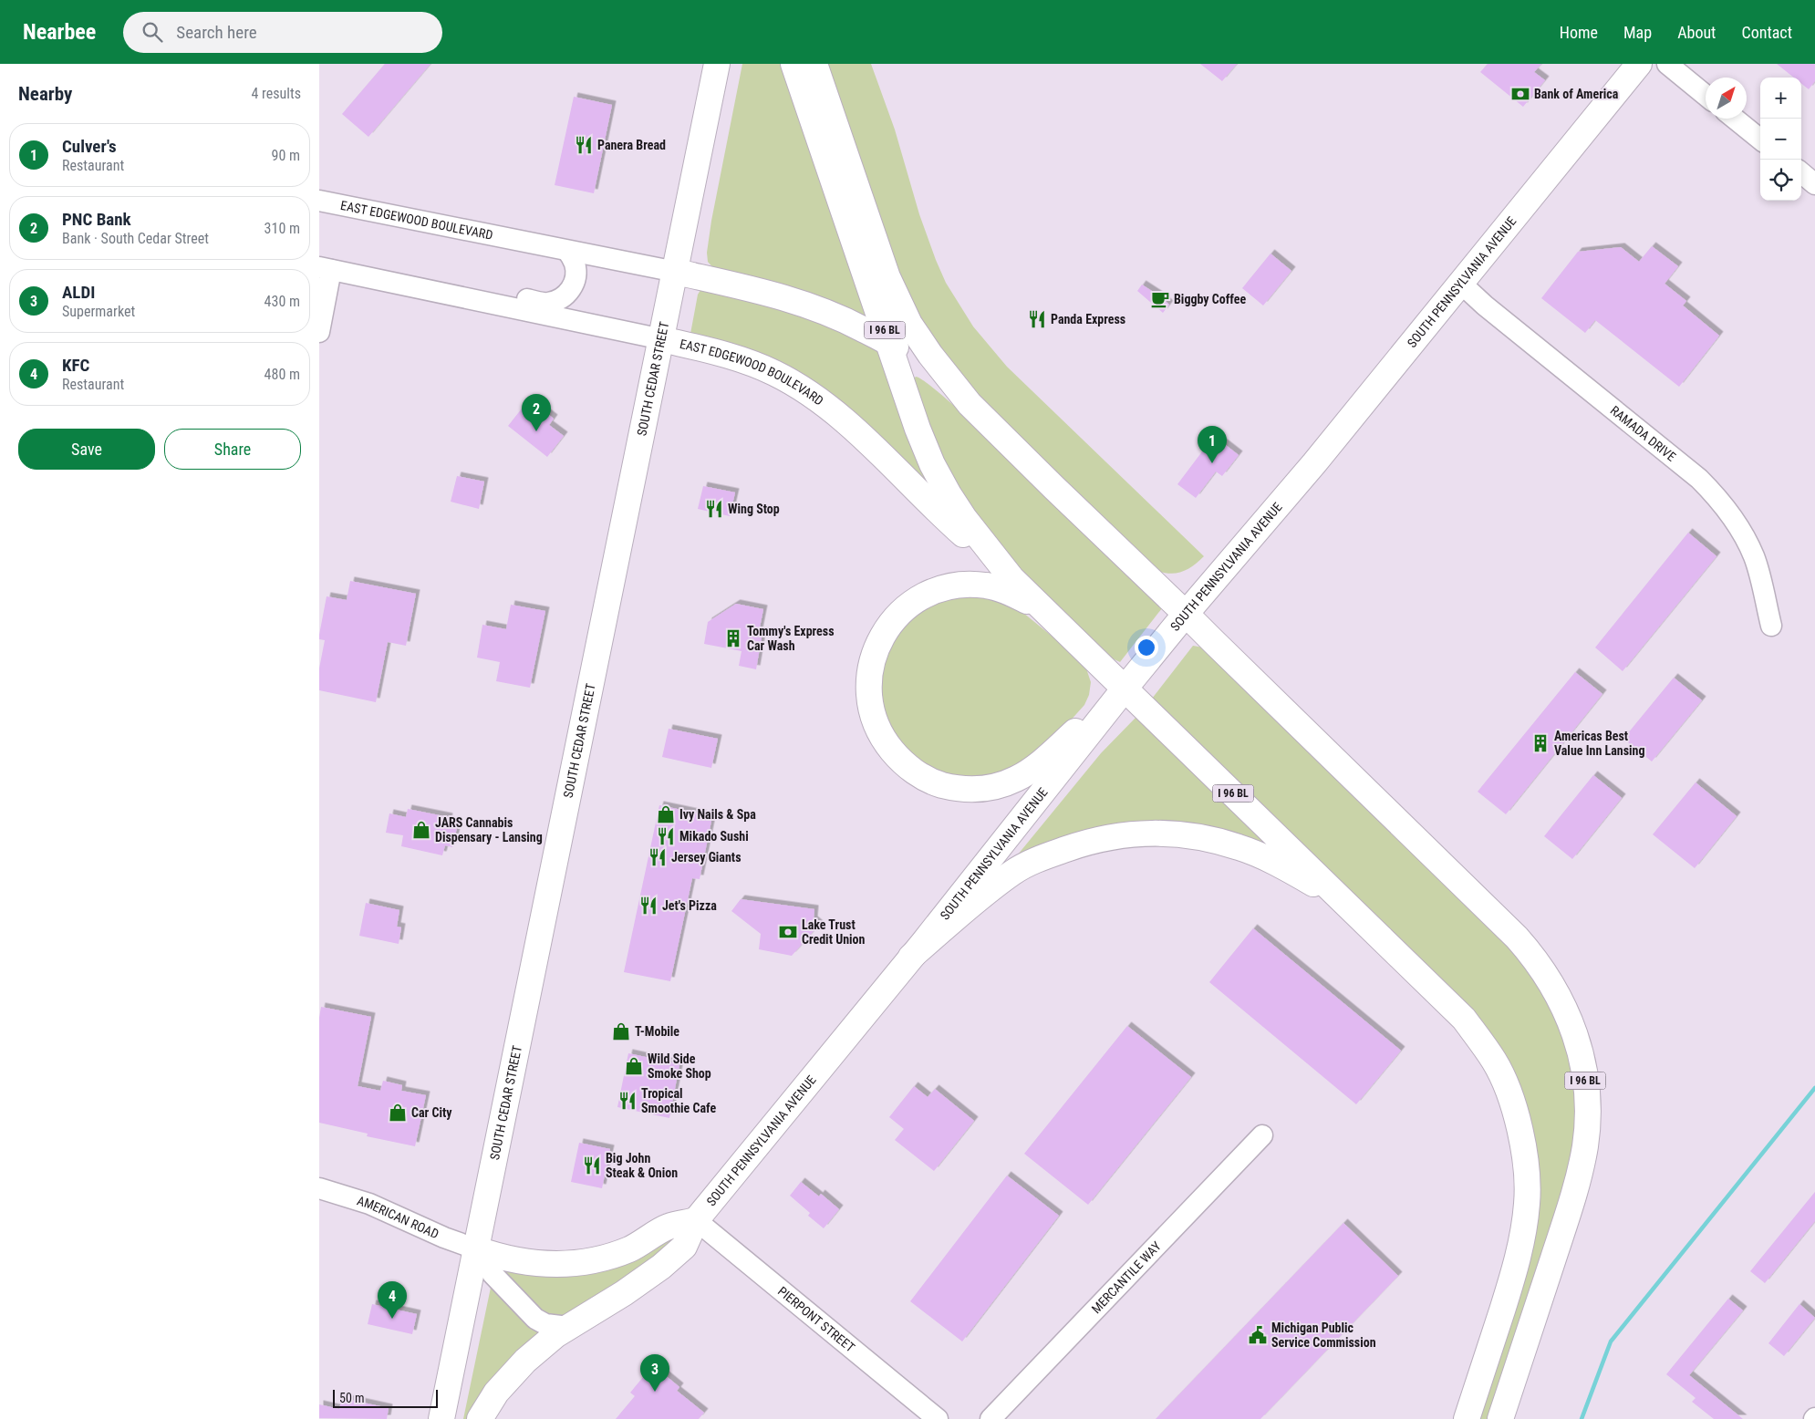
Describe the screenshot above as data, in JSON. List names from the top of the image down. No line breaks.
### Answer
{"streets":{"main road":["EAST EDGEWOOD BOULEVARD","SOUTH PENNSYLVANIA AVENUE","I 96 BL","SOUTH CEDAR STREET"],"street":["RAMADA DRIVE","AMERICAN ROAD","MERCANTILE WAY","PIERPONT STREET"]},"crossings":[["EAST EDGEWOOD BOULEVARD","I 96 BL"],["EAST EDGEWOOD BOULEVARD","SOUTH CEDAR STREET"],["SOUTH PENNSYLVANIA AVENUE","I 96 BL"],["SOUTH PENNSYLVANIA AVENUE","RAMADA DRIVE"],["SOUTH PENNSYLVANIA AVENUE","PIERPONT STREET"],["SOUTH CEDAR STREET","AMERICAN ROAD"]],"places":{"bank":["Bank of America","Lake Trust Credit Union"],"restaurant":["Panera Bread","Panda Express","Wing Stop","Mikado Sushi","Jersey Giants","Jet's Pizza","Tropical Smoothie Cafe","Big John Steak & Onion"],"cafe":["Biggby Coffee"],"building":["Tommy's Express Car Wash","Americas Best Value Inn Lansing"],"shop":["Ivy Nails & Spa","JARS Cannabis Dispensary - Lansing","T-Mobile","Wild Side Smoke Shop","Car City"],"public building":["Michigan Public Service Commission"]},"scale_bar":"50 m","north":"top right","page":{"header":"Nearbee","search":"Search here","nav":["Home","Map","About","Contact"],"heading":["Nearby","4 results"],"map_buttons":["+","−"],"list":[{"mark":"1","name":"Culver's","note":"Restaurant","value":"90 m"},{"mark":"2","name":"PNC Bank","note":"Bank · South Cedar Street","value":"310 m"},{"mark":"3","name":"ALDI","note":"Supermarket","value":"430 m"},{"mark":"4","name":"KFC","note":"Restaurant","value":"480 m"}],"pins":["2","1","4","3"],"buttons":["Save","Share"],"scale":"50 m"}}
